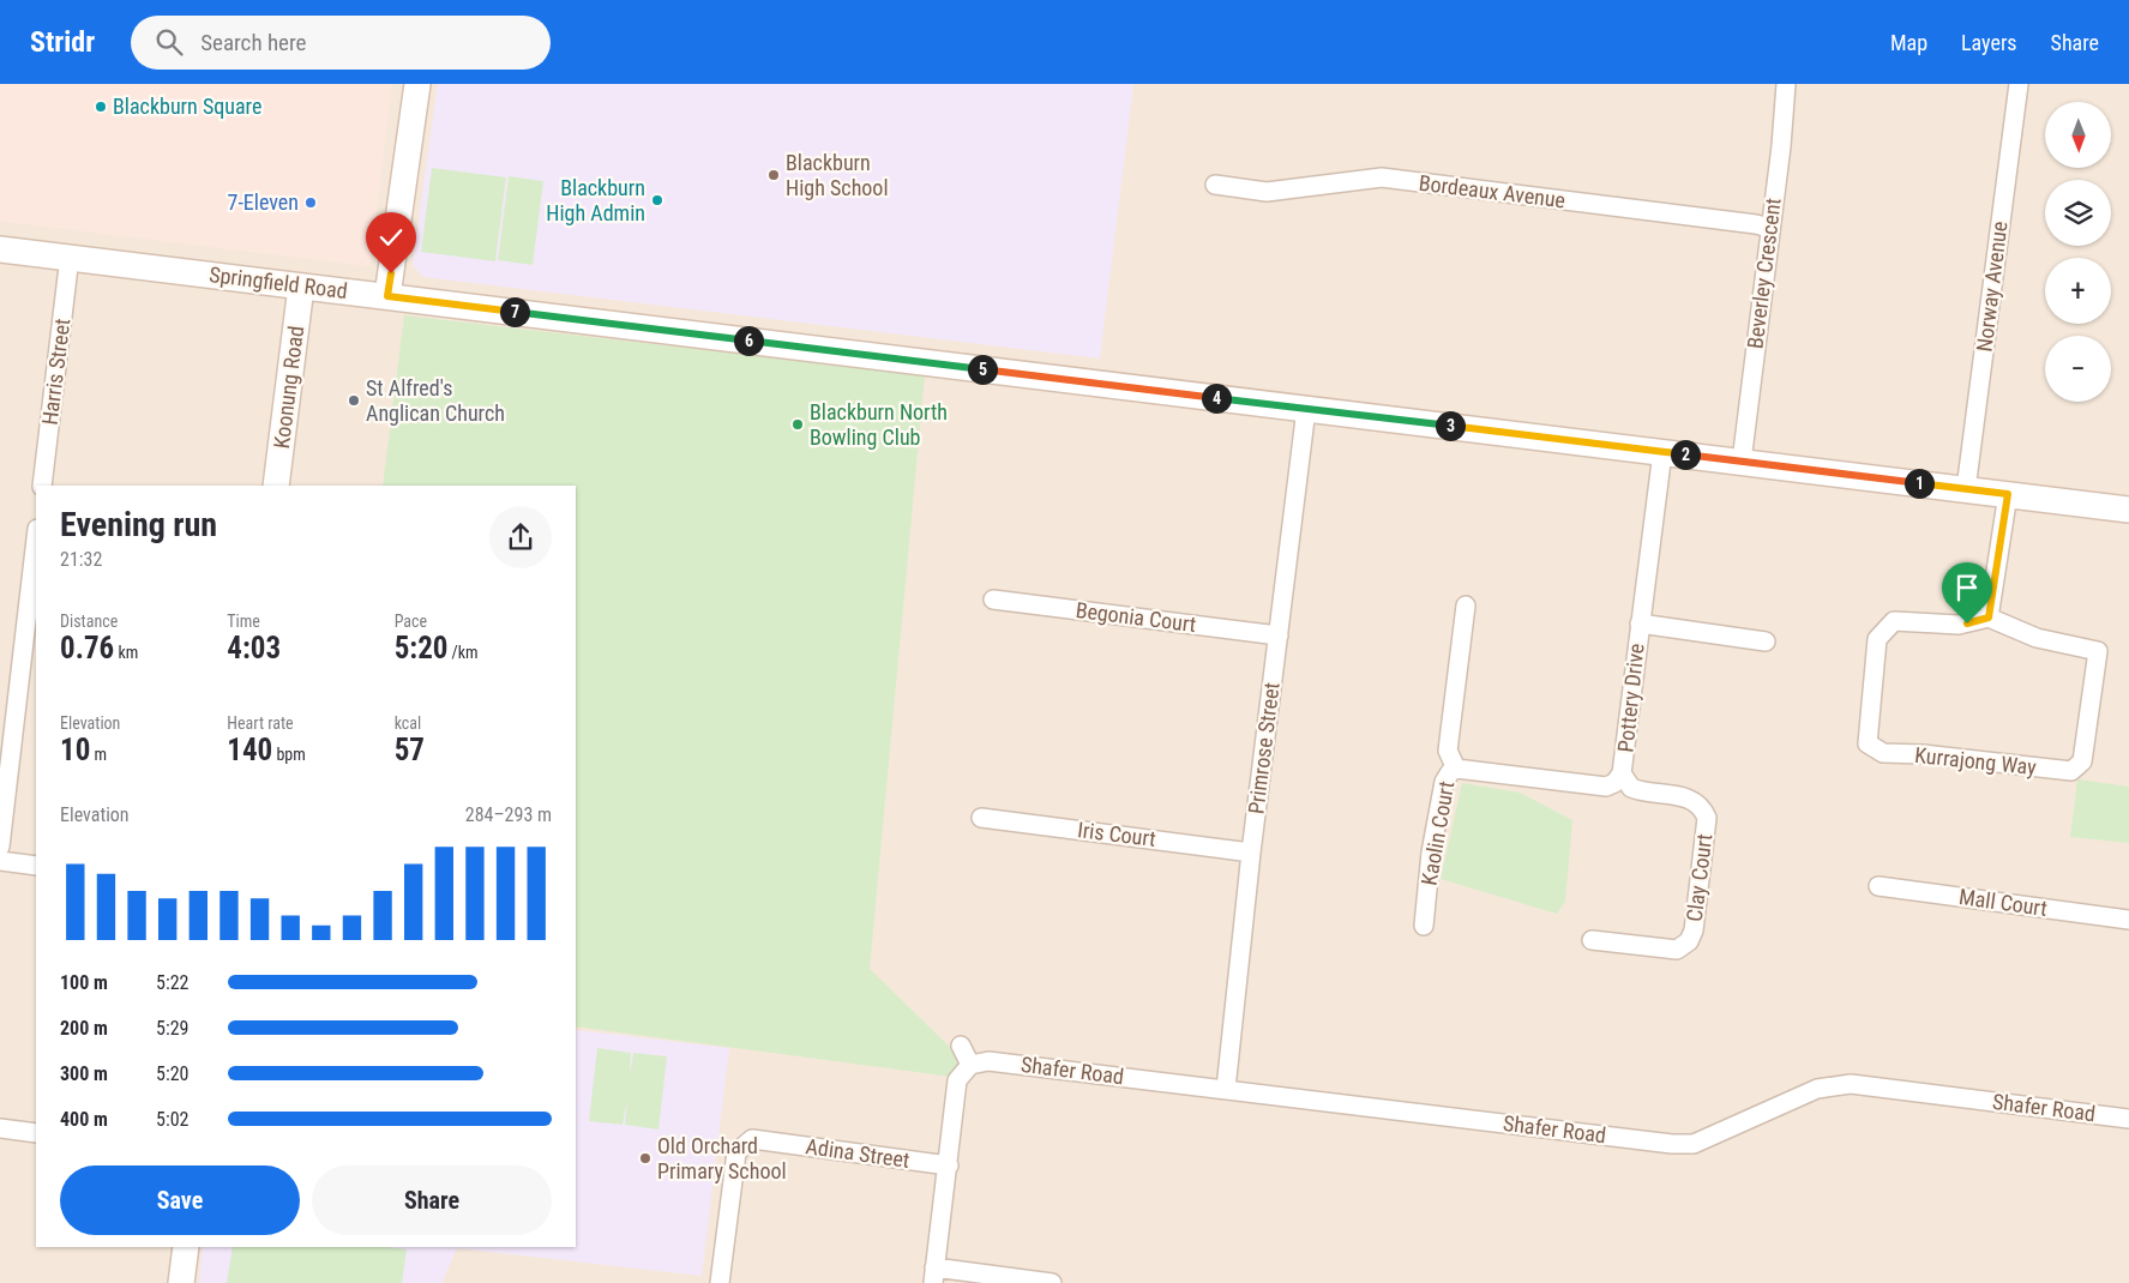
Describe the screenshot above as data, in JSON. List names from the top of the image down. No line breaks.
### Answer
{"streets":{"main road":["Springfield Road","Koonung Road"],"street":["Bordeaux Avenue","Beverley Crescent","Norway Avenue","Harris Street","Begonia Court","Pottery Drive","Primrose Street","Kurrajong Way","Kaolin Court","Iris Court","Clay Court","Mall Court","Shafer Road","Adina Street"]},"crossings":[["Bordeaux Avenue","Beverley Crescent"],["Beverley Crescent","Springfield Road"],["Springfield Road","Norway Avenue"],["Springfield Road","Harris Street"],["Springfield Road","Koonung Road"],["Springfield Road","Pottery Drive"],["Springfield Road","Primrose Street"],["Begonia Court","Primrose Street"],["Pottery Drive","Kaolin Court"],["Pottery Drive","Clay Court"],["Primrose Street","Iris Court"],["Primrose Street","Shafer Road"]],"places":["Blackburn Square","Blackburn High School","Blackburn High Admin","7-Eleven","St Alfred's Anglican Church","Blackburn North Bowling Club","Old Orchard Primary School"],"north":"bottom","page":{"header":"Stridr","search":"Search here","nav":["Map","Layers","Share"],"map_buttons":["+","−"],"pins":["7","6","5","4","3","2","1"],"heading":["Evening run","21:32"],"stats":[["Distance","0.76 km"],["Time","4:03"],["Pace","5:20 /km"],["Elevation","10 m"],["Heart rate","140 bpm"],["kcal","57"]],"chart":["Elevation","284–293 m"],"list":[{"name":"100 m","note":"5:22"},{"name":"200 m","note":"5:29"},{"name":"300 m","note":"5:20"},{"name":"400 m","note":"5:02"}],"buttons":["Save","Share"]}}
